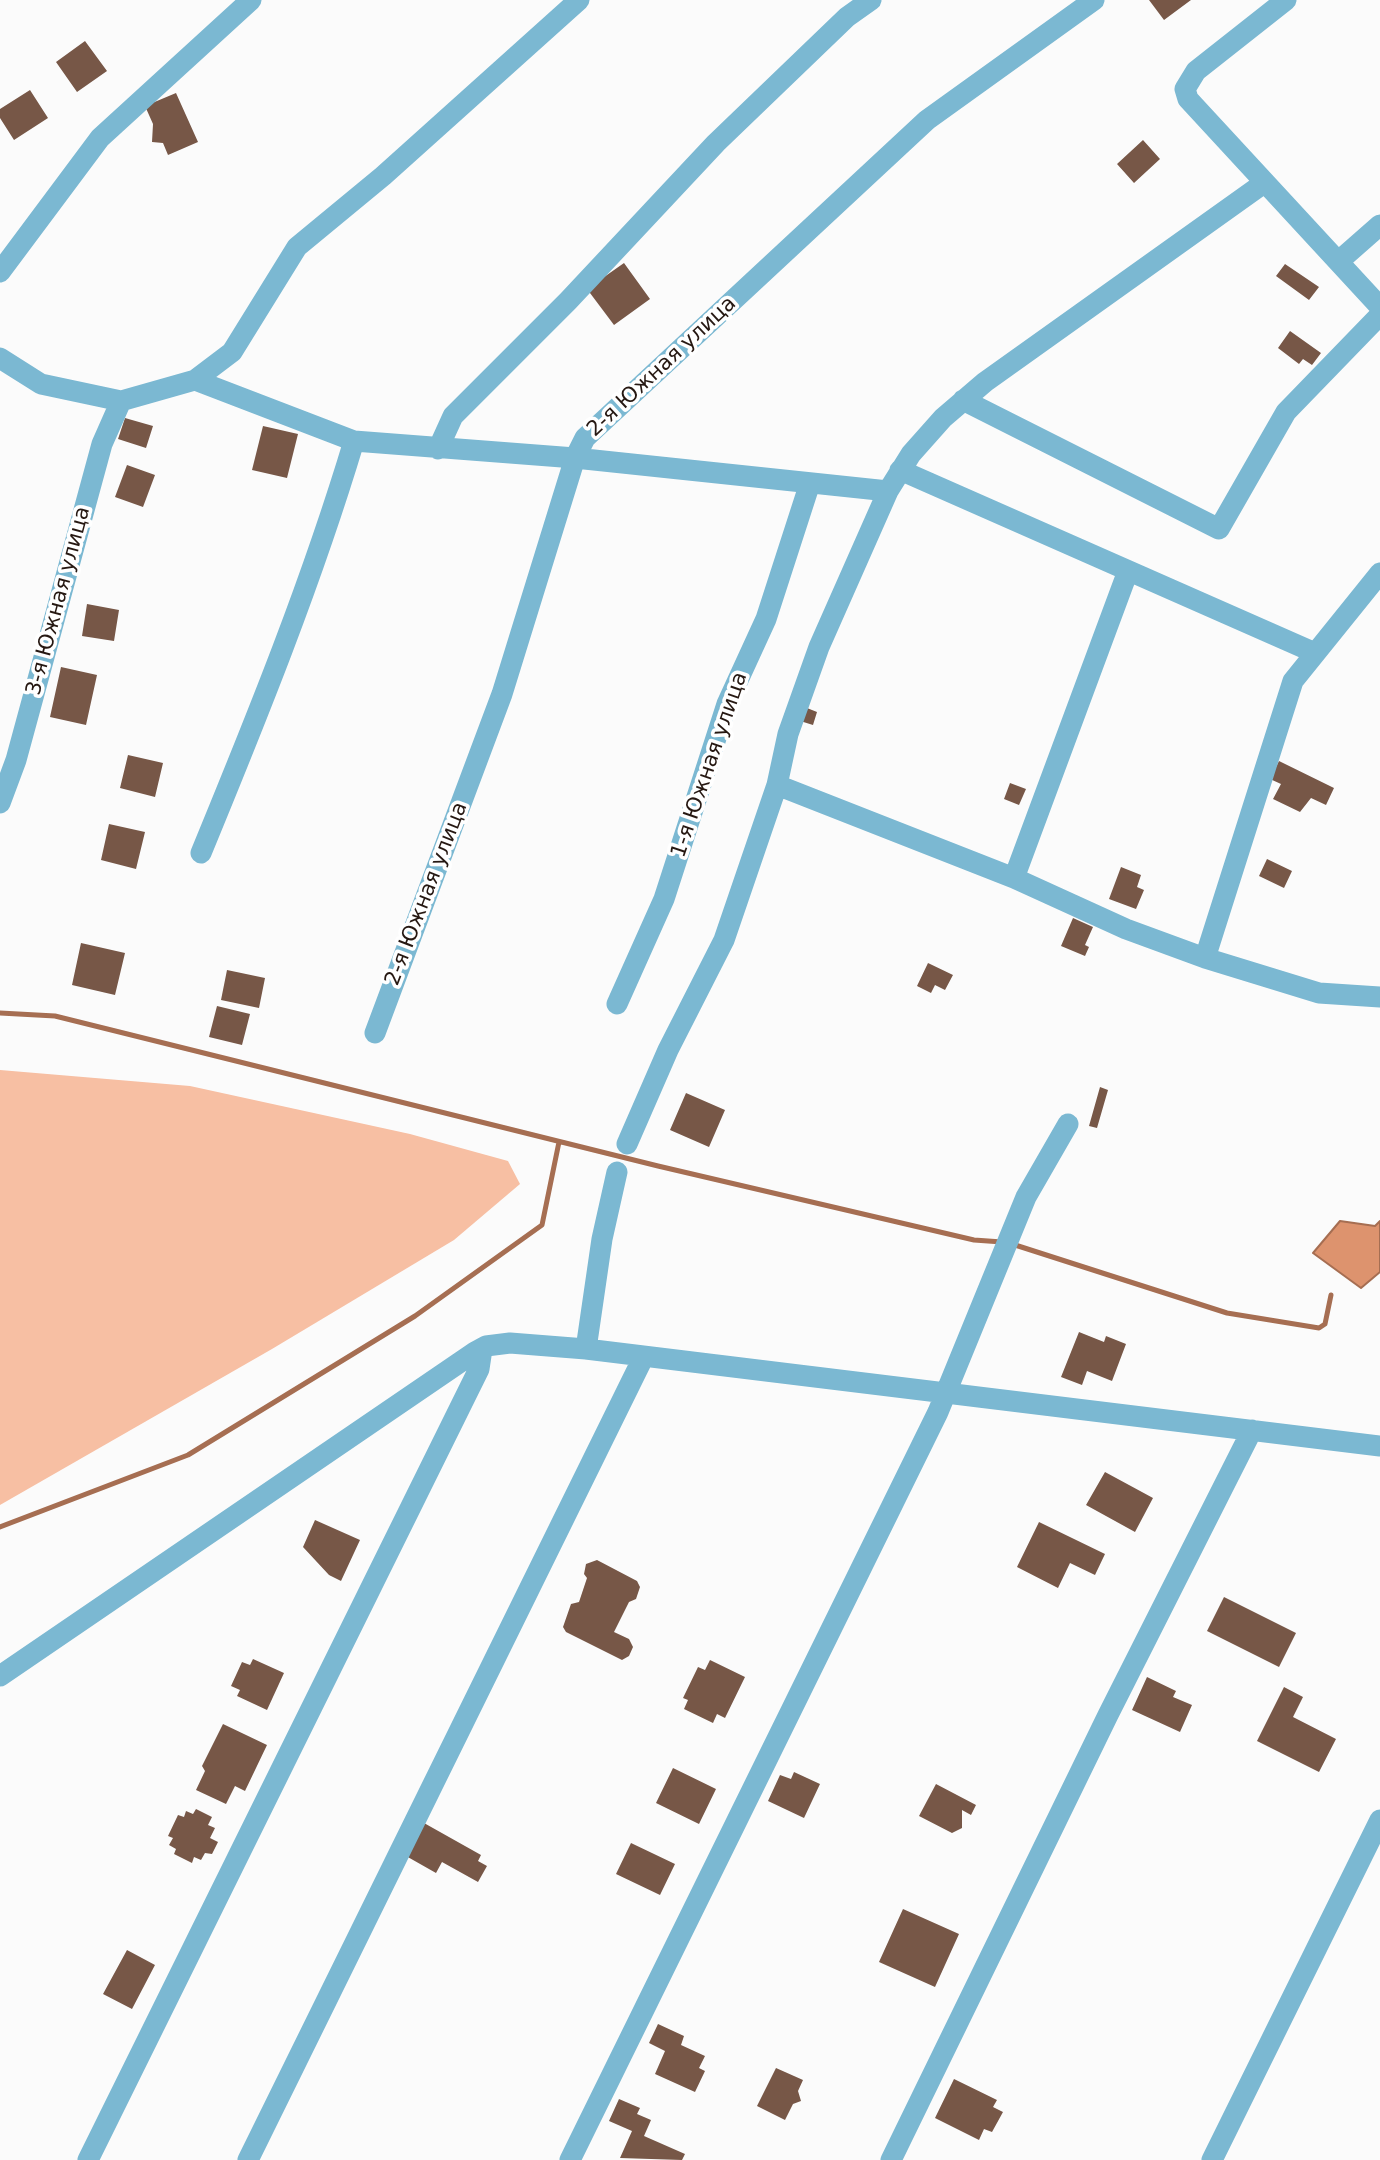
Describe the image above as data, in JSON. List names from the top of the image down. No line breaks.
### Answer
{"streets":{"street":["2-я Южная улица","3-я Южная улица","1-я Южная улица"]}}
